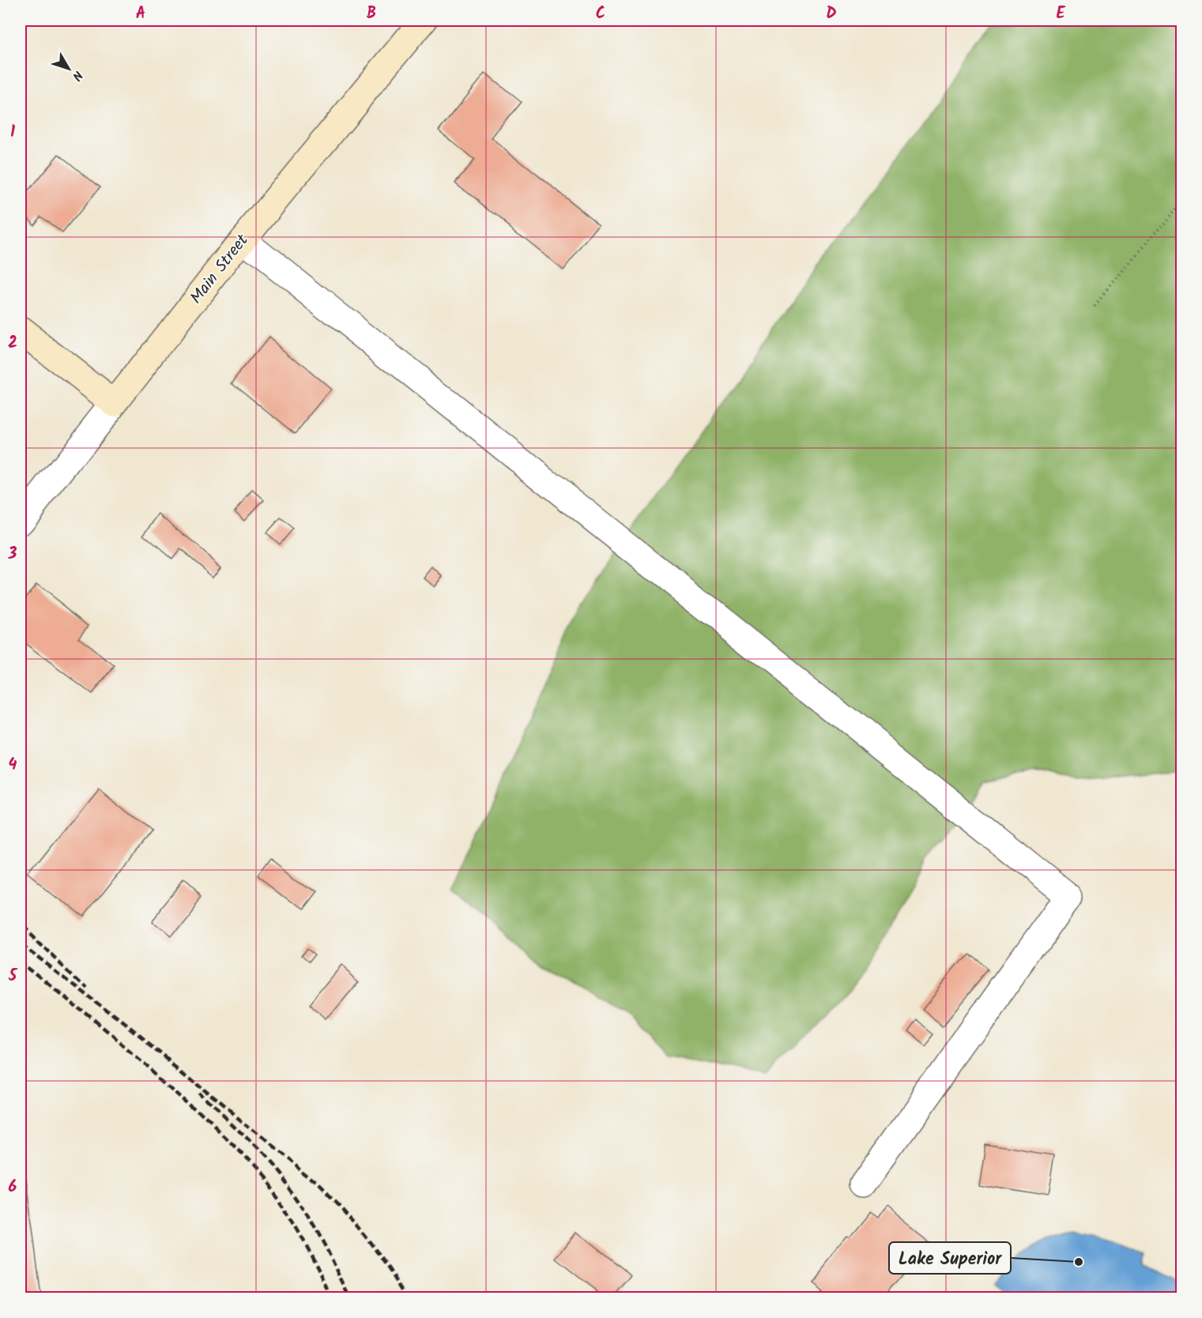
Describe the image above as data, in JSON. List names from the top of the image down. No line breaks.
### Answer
{"streets":{"street":["Main Street"]},"places":["Lake Superior"],"north":"bottom right","grid":{"columns":["A","B","C","D","E"],"rows":["1","2","3","4","5","6"]}}
